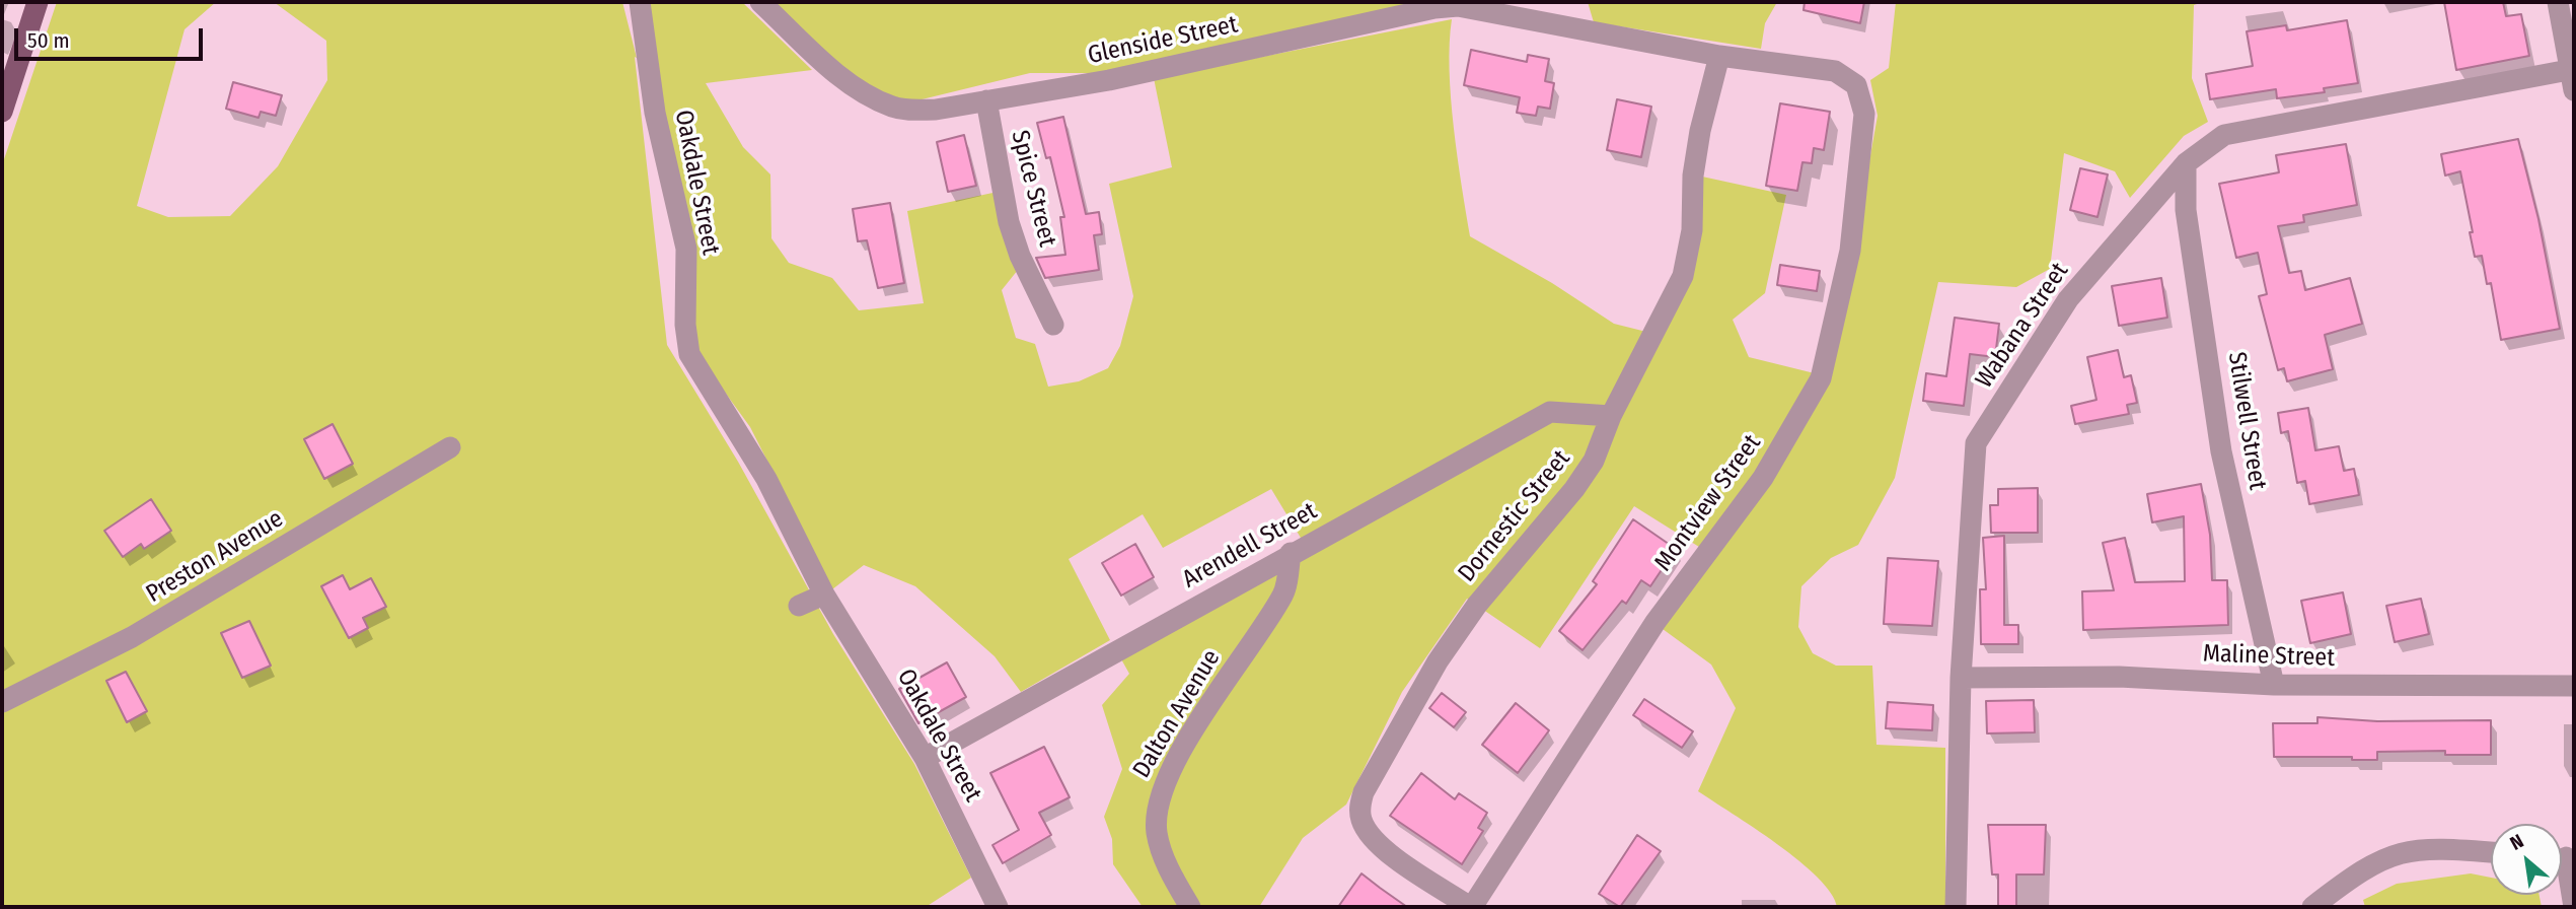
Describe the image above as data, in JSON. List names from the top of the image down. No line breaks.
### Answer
{"streets":{"street":["Glenside Street","Oakdale Street","Spice Street","Wabana Street","Stilwell Street","Montview Street","Dornestic Street","Arendell Street","Preston Avenue","Maline Street","Dalton Avenue"]},"crossings":[["Glenside Street","Spice Street"],["Glenside Street","Montview Street"],["Glenside Street","Dornestic Street"],["Oakdale Street","Arendell Street"],["Wabana Street","Stilwell Street"],["Wabana Street","Maline Street"],["Stilwell Street","Maline Street"],["Montview Street","Dornestic Street"],["Dornestic Street","Arendell Street"],["Arendell Street","Dalton Avenue"]],"scale_bar":"50 m","north":"top left"}
